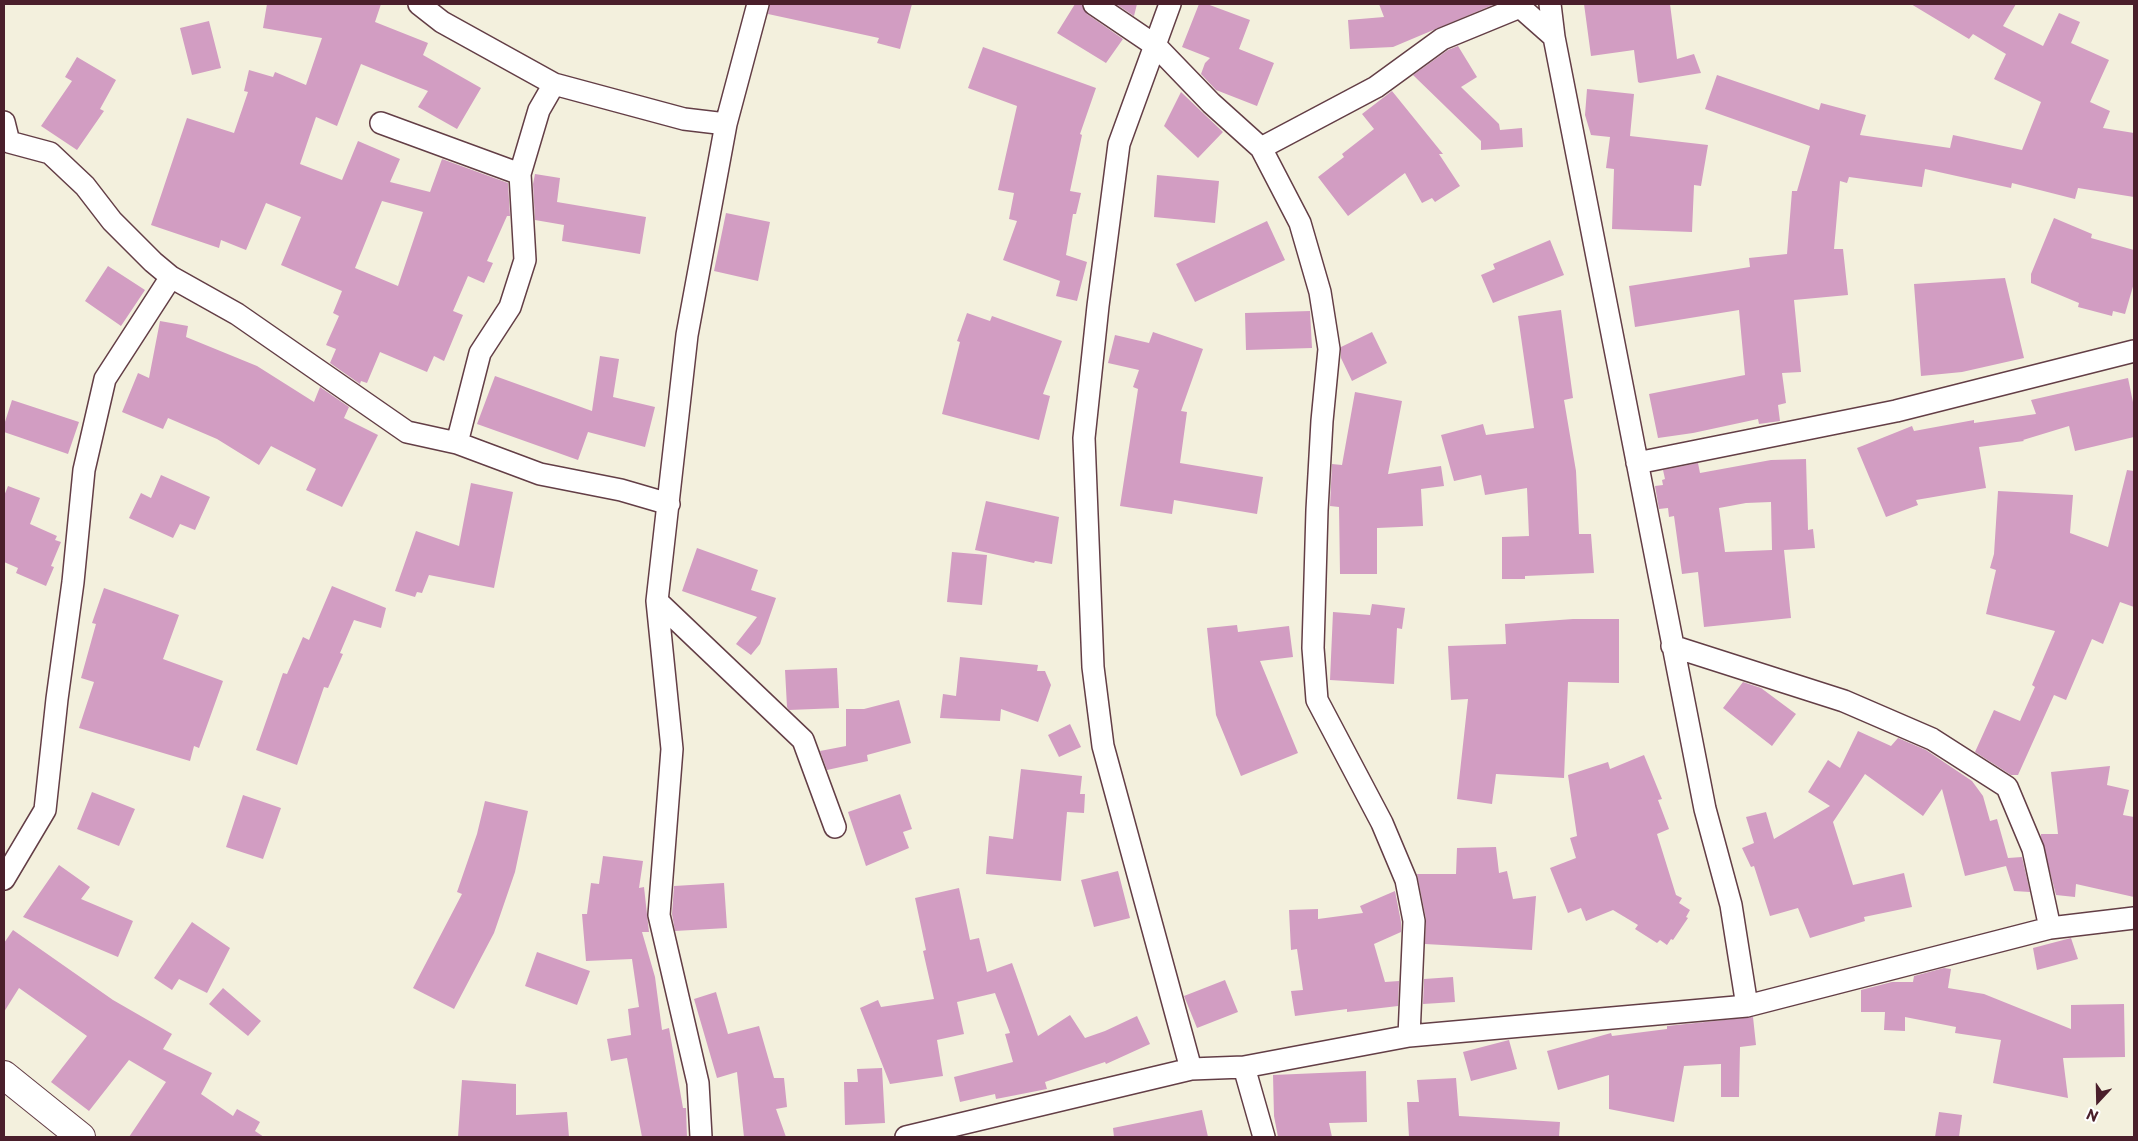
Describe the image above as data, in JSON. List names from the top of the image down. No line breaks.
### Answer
{"north":"bottom"}
